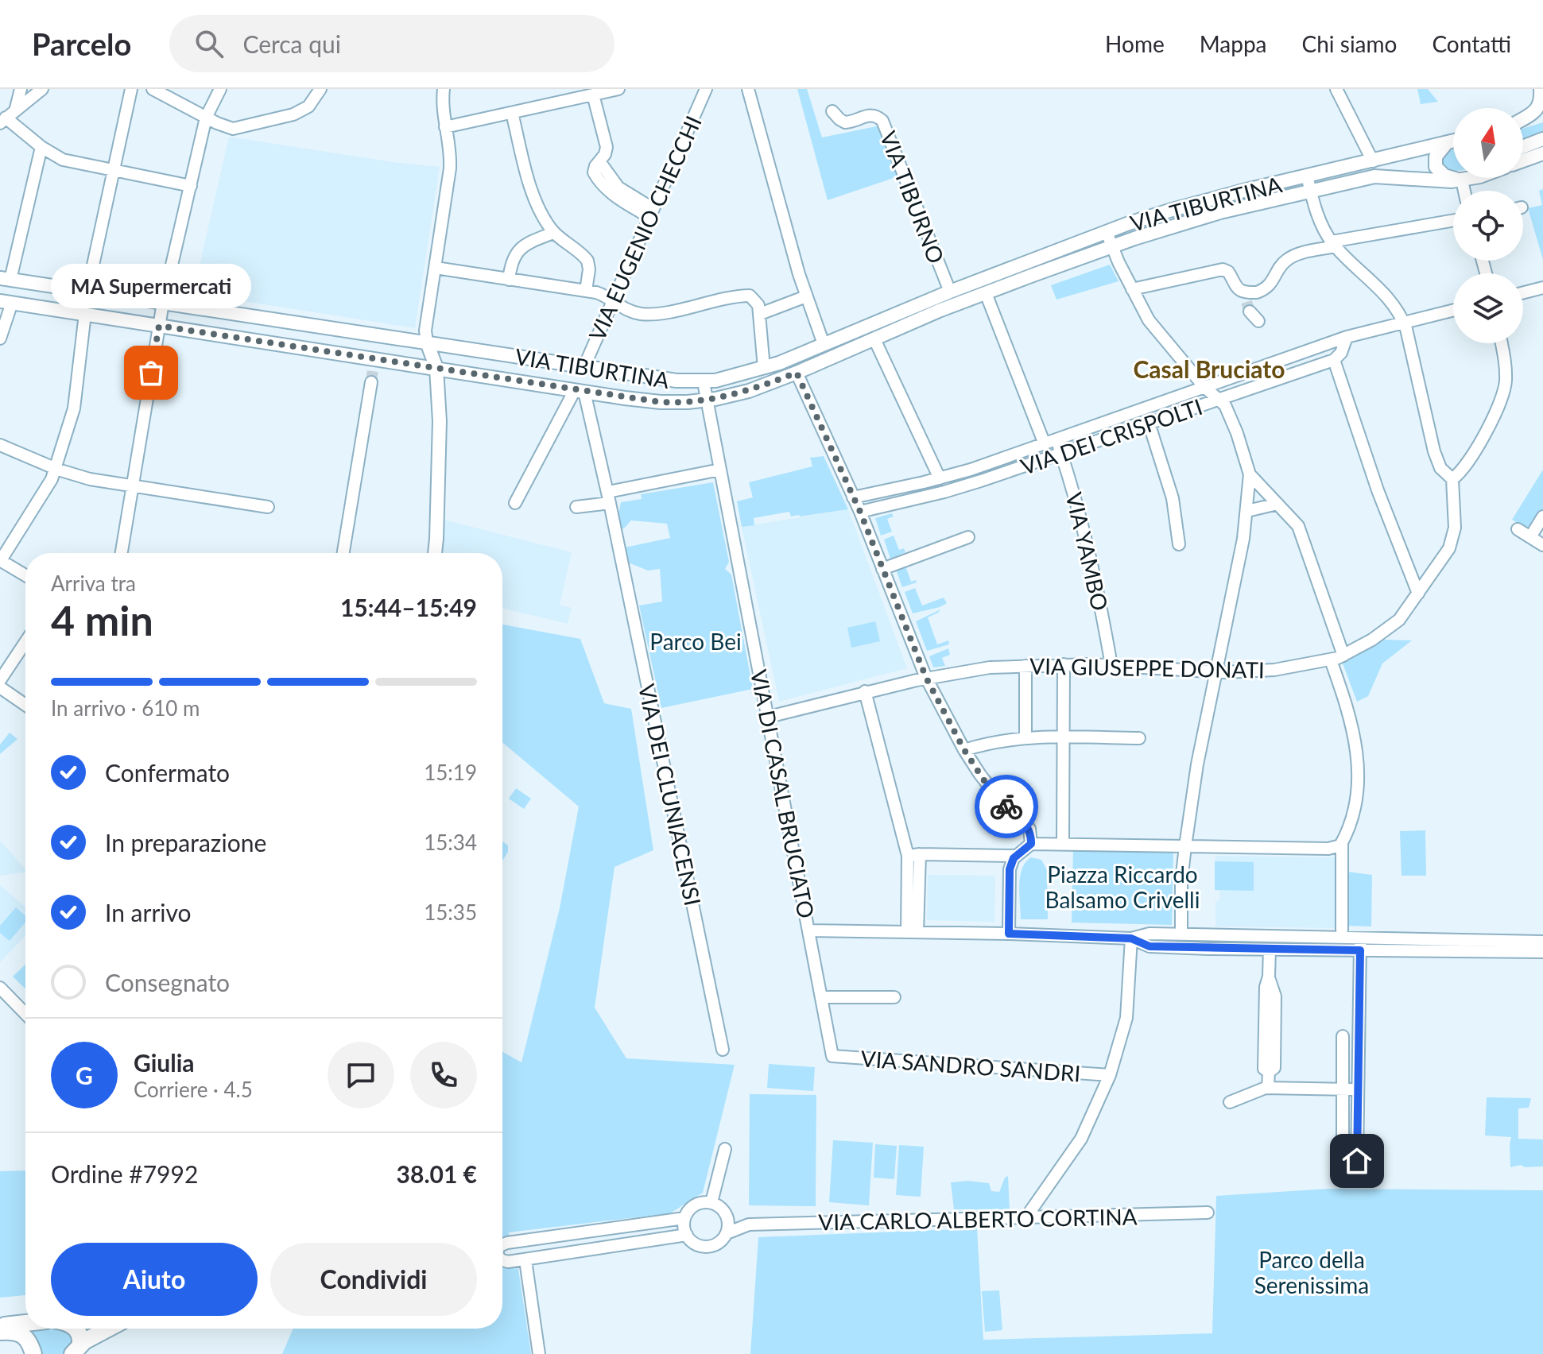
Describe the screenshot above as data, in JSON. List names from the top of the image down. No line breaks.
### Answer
{"streets":{"main road":["VIA TIBURTINA"],"street":["VIA TIBURNO","VIA EUGENIO CHECCHI","VIA DEI CRISPOLTI","VIA YAMBO","VIA GIUSEPPE DONATI","VIA DI CASAL BRUCIATO","VIA DEI CLUNIACENSI","VIA SANDRO SANDRI","VIA CARLO ALBERTO CORTINA"]},"crossings":[["VIA TIBURNO","VIA TIBURTINA"],["VIA TIBURTINA","VIA EUGENIO CHECCHI"],["VIA TIBURTINA","VIA YAMBO"],["VIA TIBURTINA","VIA DI CASAL BRUCIATO"],["VIA TIBURTINA","VIA DEI CLUNIACENSI"],["VIA DEI CRISPOLTI","VIA YAMBO"],["VIA YAMBO","VIA GIUSEPPE DONATI"],["VIA GIUSEPPE DONATI","VIA DI CASAL BRUCIATO"],["VIA DI CASAL BRUCIATO","VIA SANDRO SANDRI"]],"districts":["Casal Bruciato"],"parks":["Parco Bei","Piazza Riccardo Balsamo Crivelli","Parco della Serenissima"],"places":["MA Supermercati"],"north":"top","page":{"header":"Parcelo","search":"Cerca qui","nav":["Home","Mappa","Chi siamo","Contatti"],"bubble":"MA Supermercati","heading":["4 min","Arriva tra","15:44–15:49"],"panel":["Giulia","Corriere · 4.5","Ordine #7992","38.01 €"],"bar":"In arrivo · 610 m","list":[["Confermato","15:19"],["In preparazione","15:34"],["In arrivo","15:35"],"Consegnato"],"round":"G","buttons":["Aiuto","Condividi"]}}
